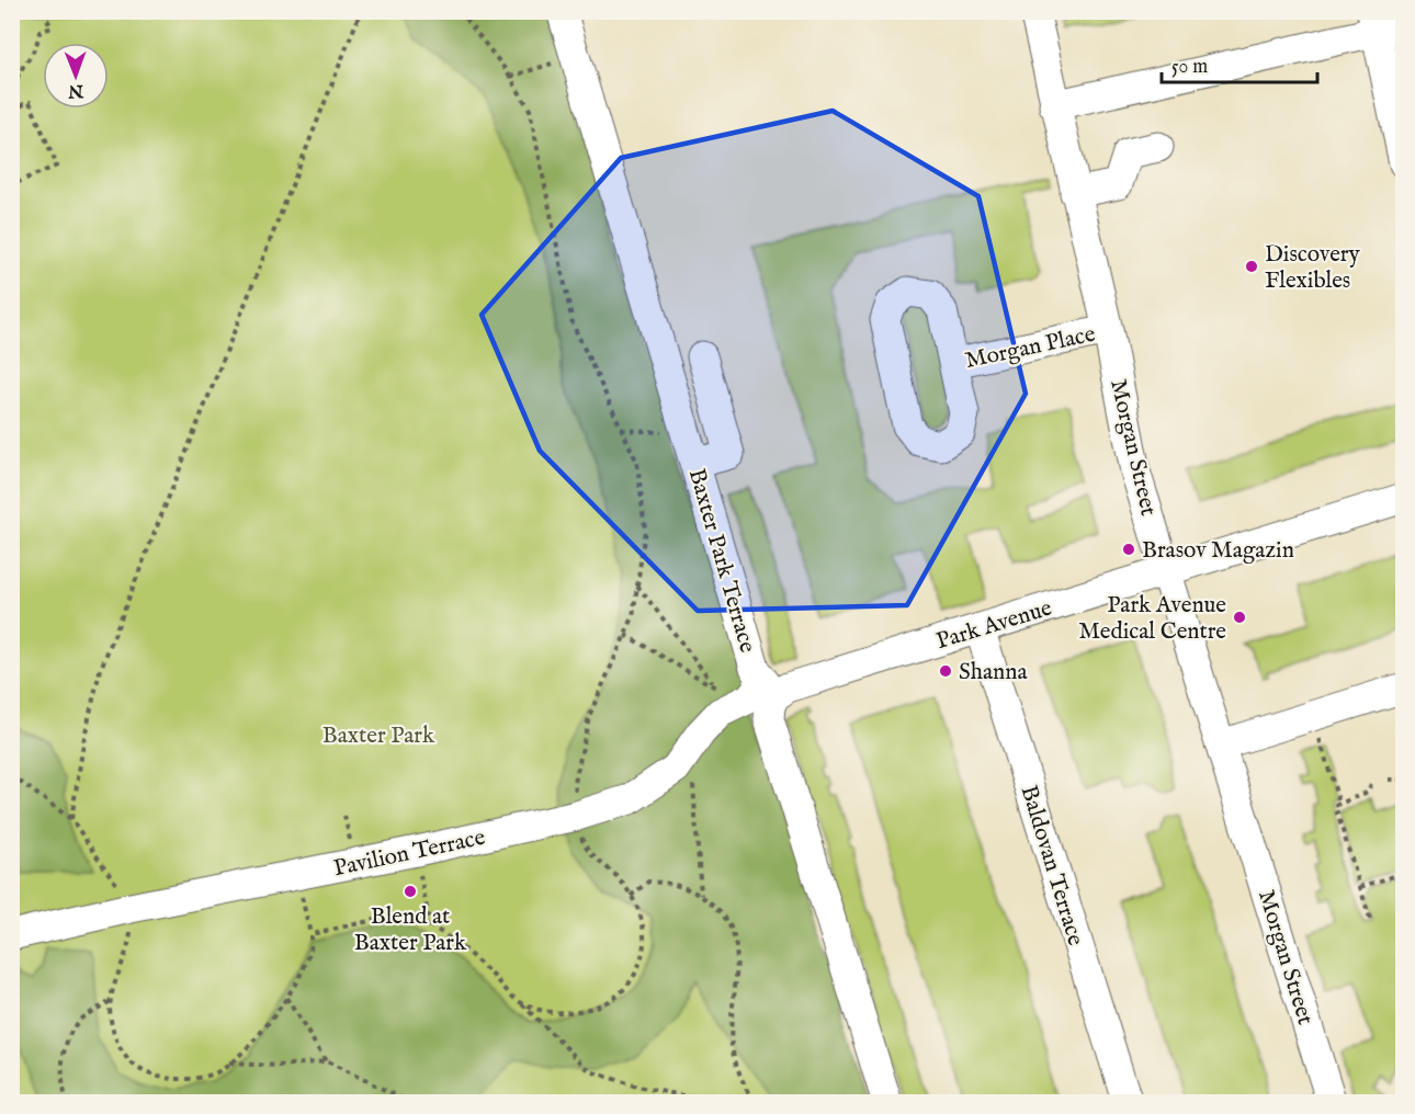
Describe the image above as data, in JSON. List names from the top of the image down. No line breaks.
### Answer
{"streets":{"street":["Morgan Place","Morgan Street","Baxter Park Terrace","Park Avenue","Pavilion Terrace","Baldovan Terrace"]},"crossings":[["Morgan Place","Morgan Street"],["Morgan Street","Park Avenue"],["Baxter Park Terrace","Park Avenue"],["Baxter Park Terrace","Pavilion Terrace"],["Park Avenue","Pavilion Terrace"],["Park Avenue","Baldovan Terrace"]],"parks":["Baxter Park"],"places":["Discovery Flexibles","Brasov Magazin","Park Avenue Medical Centre","Shanna","Blend at Baxter Park"],"scale_bar":"50 m","north":"bottom"}
